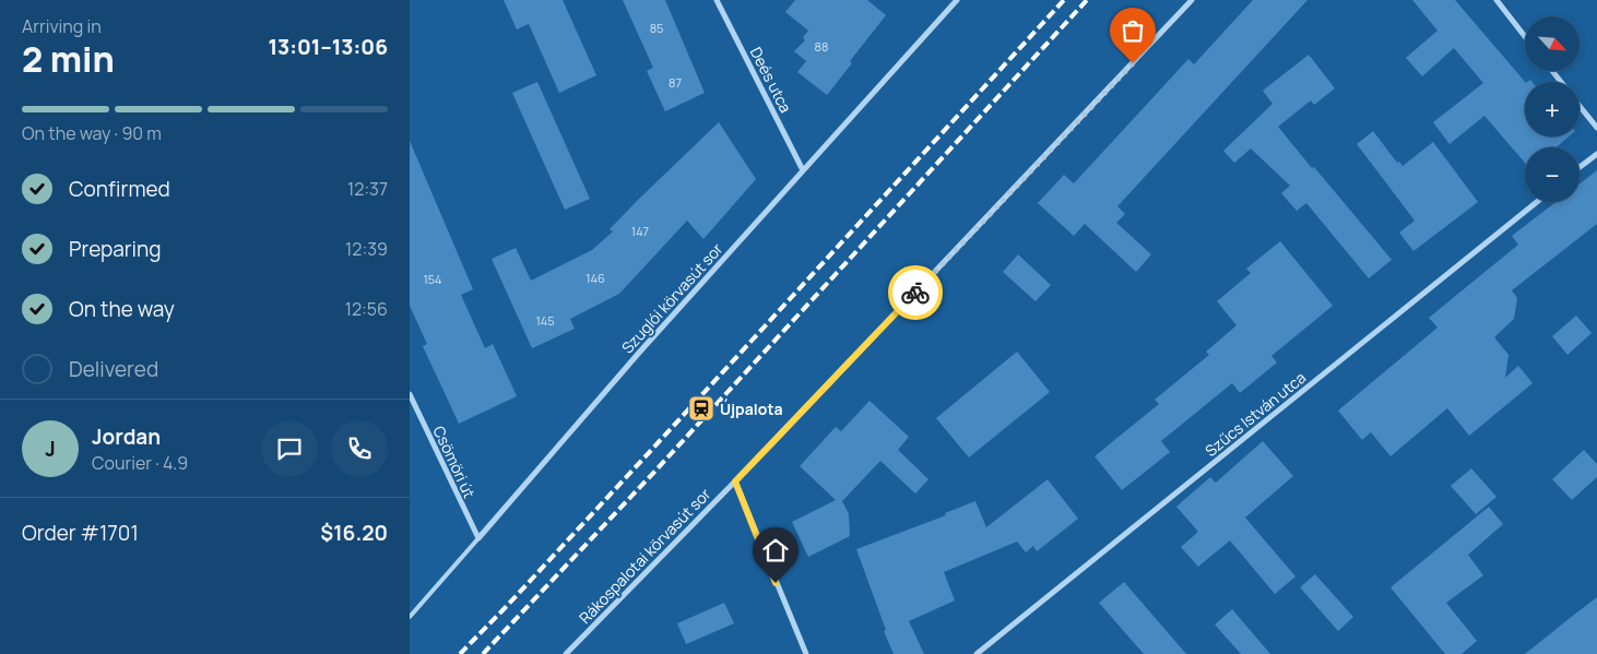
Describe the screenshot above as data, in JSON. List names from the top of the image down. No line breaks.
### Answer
{"streets":{"street":["Deés utca","Szuglói körvasút sor","Szűcs István utca","Csömöri út","Rákospalotai körvasút sor"]},"crossings":[["Deés utca","Szuglói körvasút sor"],["Szuglói körvasút sor","Csömöri út"]],"places":{"station":["Újpalota"]},"house_numbers":["85","88","87","147","146","154","145"],"north":"bottom right","page":{"heading":["2 min","Arriving in","13:01–13:06"],"panel":["Jordan","Courier · 4.9","Order #1701","$16.20"],"map_buttons":["+","−"],"bar":"On the way · 90 m","list":[["Confirmed","12:37"],["Preparing","12:39"],["On the way","12:56"],"Delivered"],"round":"J"}}
